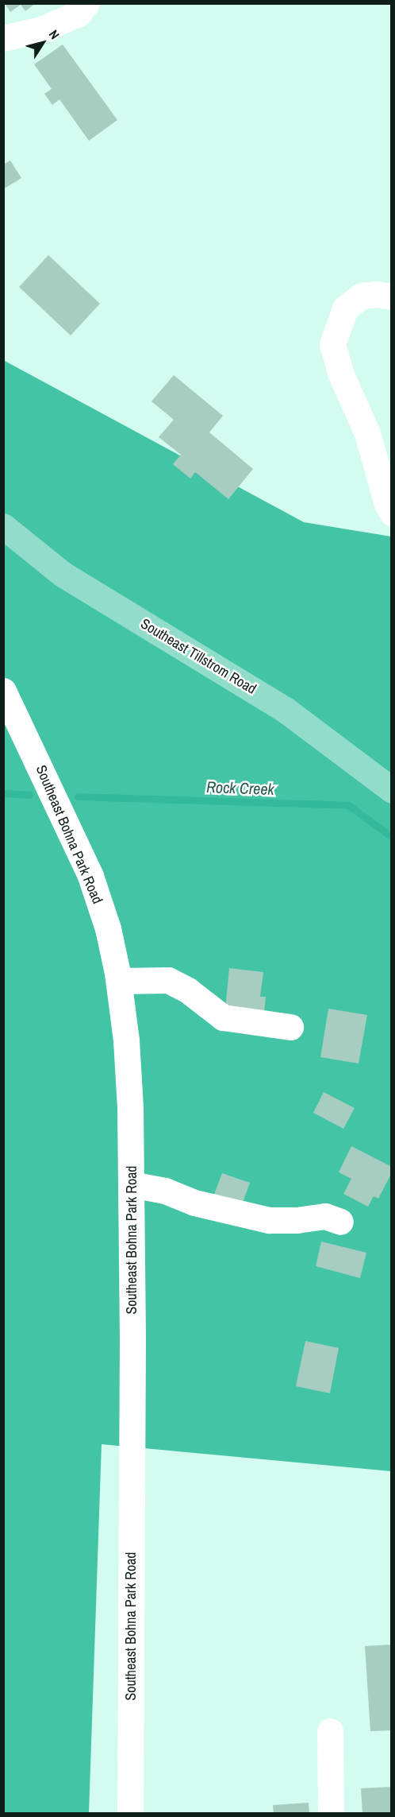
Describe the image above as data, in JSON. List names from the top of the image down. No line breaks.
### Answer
{"streets":{"main road":["Southeast Tillstrom Road"],"street":["Southeast Bohna Park Road"]},"water":["Rock Creek"],"north":"top right"}
